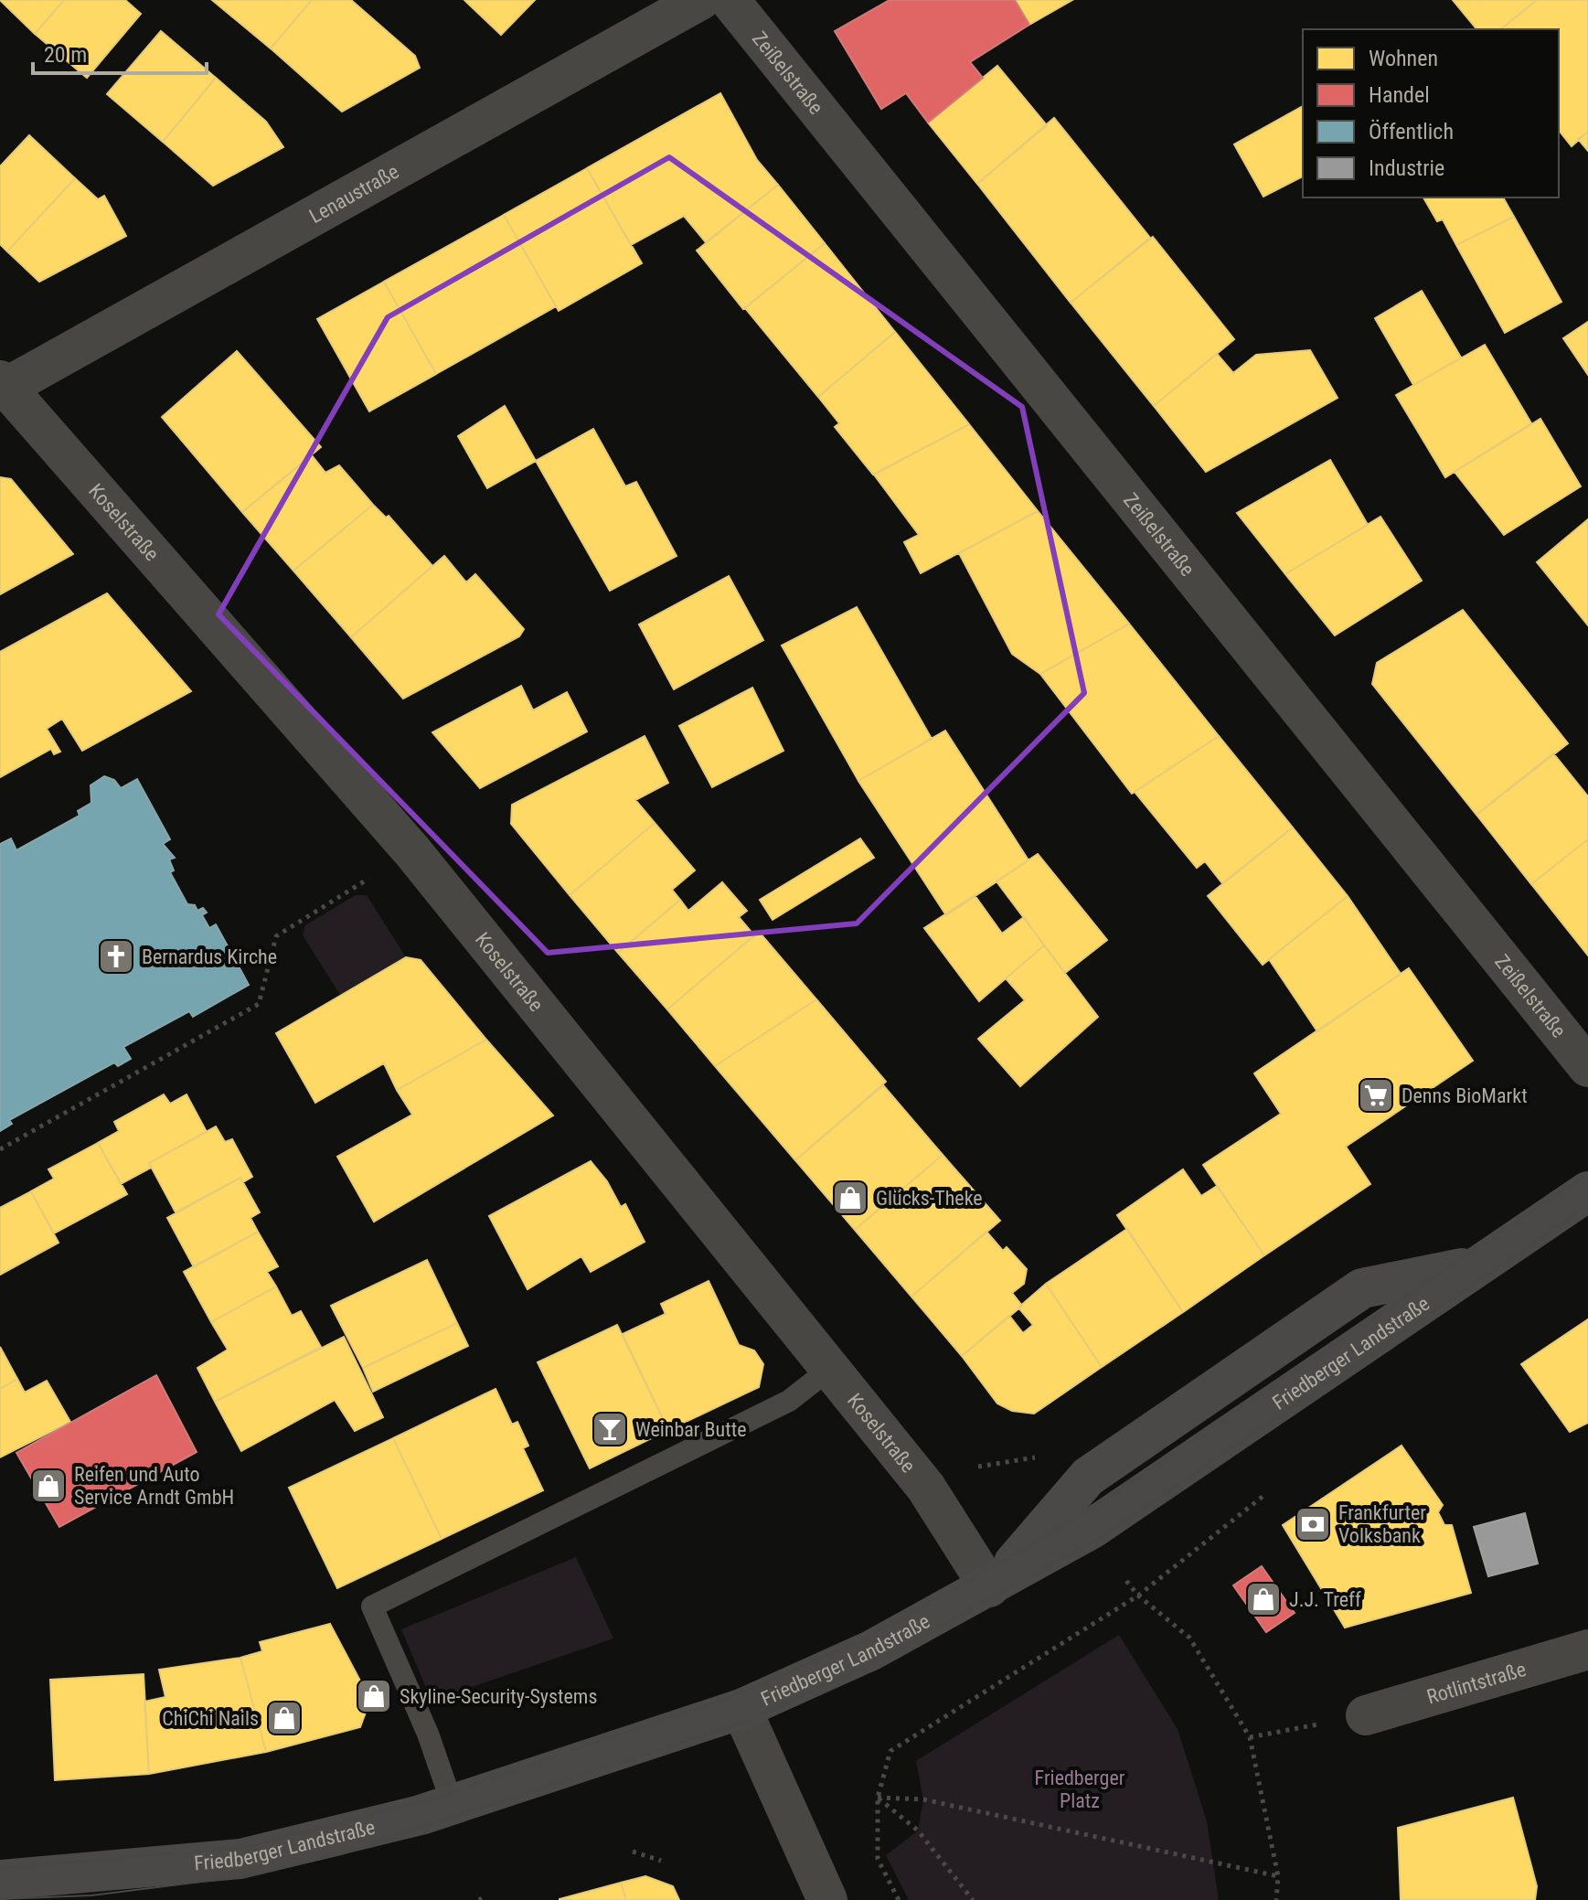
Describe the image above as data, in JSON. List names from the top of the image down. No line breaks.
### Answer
{"streets":{"main road":["Friedberger Landstraße"],"street":["Zeißelstraße","Lenaustraße","Koselstraße","Rotlintstraße"]},"crossings":[["Lenaustraße","Koselstraße"],["Koselstraße","Friedberger Landstraße"]],"parks":["Friedberger Platz"],"places":{"church":["Bernardus Kirche"],"supermarket":["Denns BioMarkt"],"shop":["Glücks-Theke","Reifen und Auto Service Arndt GmbH","J.J. Treff","Skyline-Security-Systems","ChiChi Nails"],"bar":["Weinbar Butte"],"bank":["Frankfurter Volksbank"]},"legend":["Wohnen","Handel","Öffentlich","Industrie"],"scale_bar":"20 m"}
